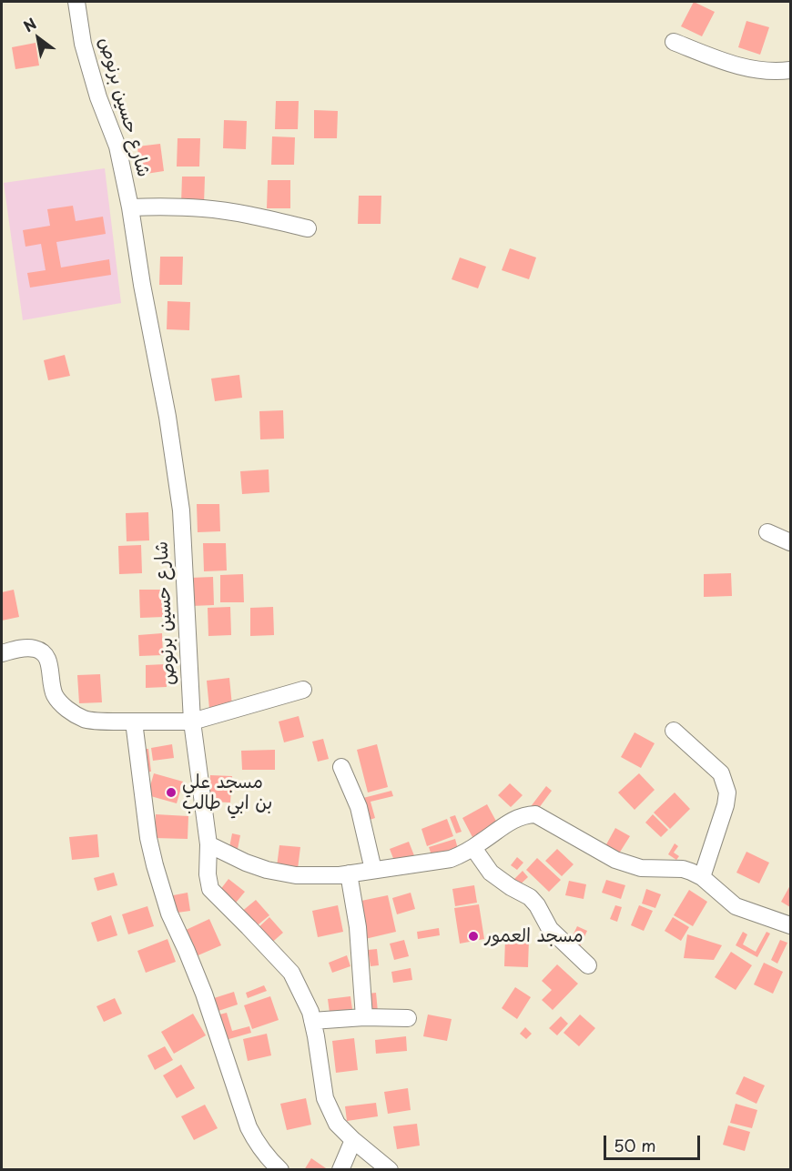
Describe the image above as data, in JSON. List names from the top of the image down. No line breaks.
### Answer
{"streets":{"street":["شارع حسين برنوص"]},"places":["مسجد علي بن ابي طالب","مسجد العمور"],"scale_bar":"50 m","north":"top left"}
